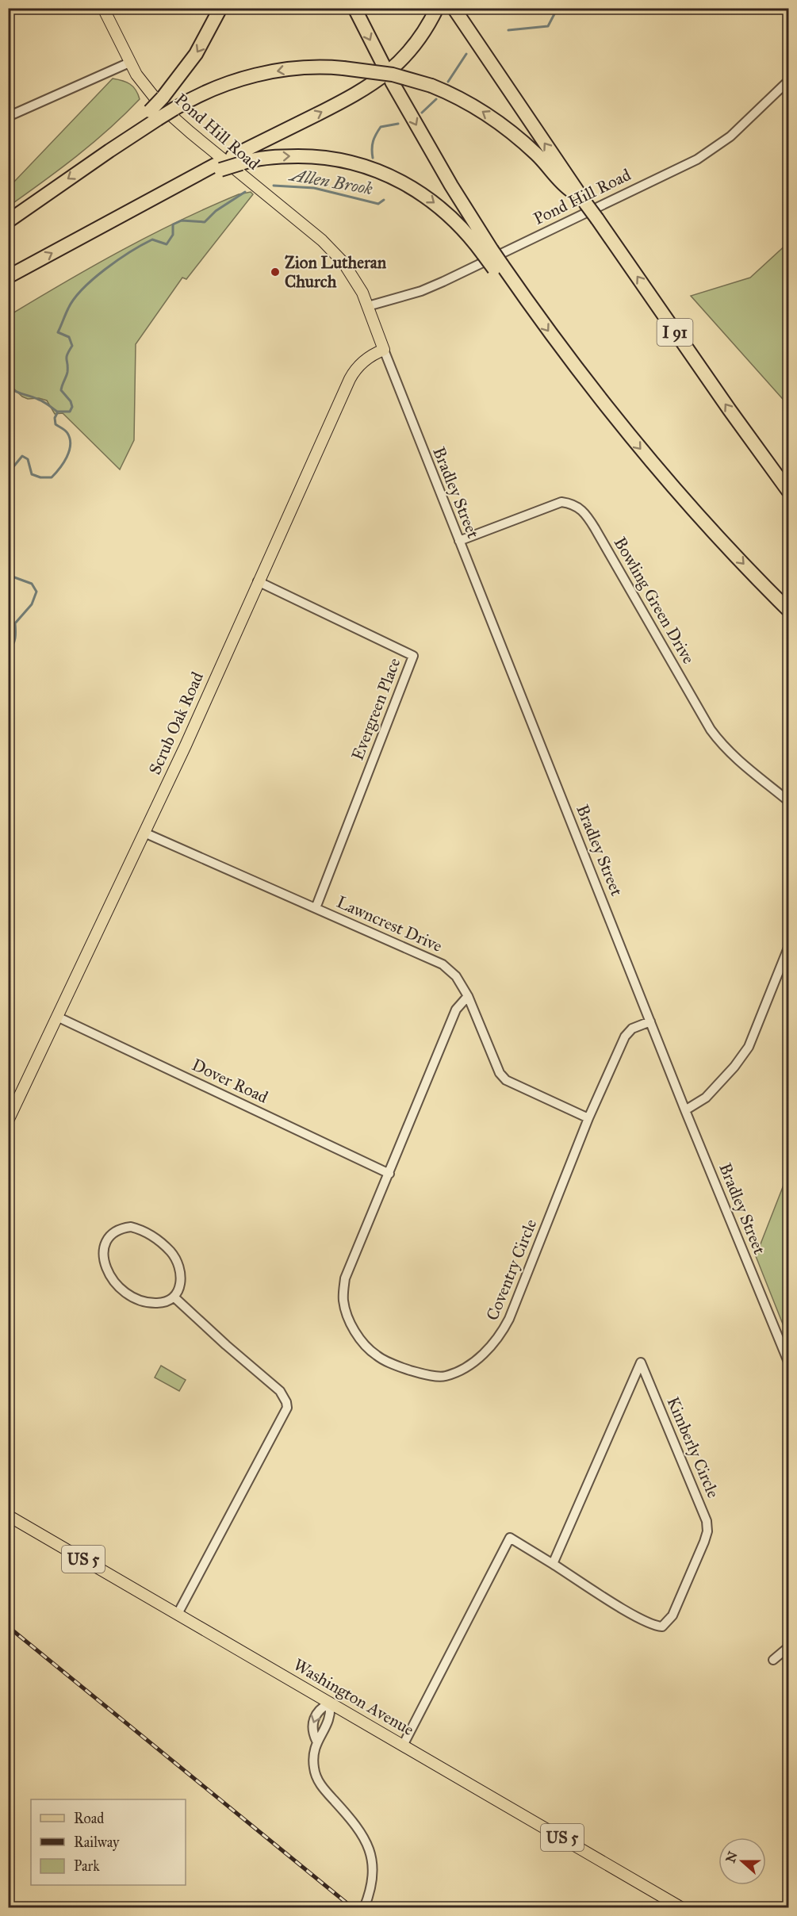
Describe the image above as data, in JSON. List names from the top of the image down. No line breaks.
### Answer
{"streets":{"highway":["I 91"],"main road":["Pond Hill Road","Scrub Oak Road","US 5","Washington Avenue"],"street":["Bradley Street","Bowling Green Drive","Evergreen Place","Lawncrest Drive","Dover Road","Coventry Circle","Kimberly Circle"]},"crossings":[["Pond Hill Road","Bradley Street"],["Pond Hill Road","Scrub Oak Road"],["Bradley Street","Bowling Green Drive"],["Bradley Street","Scrub Oak Road"],["Bradley Street","Coventry Circle"],["Evergreen Place","Scrub Oak Road"],["Evergreen Place","Lawncrest Drive"],["Scrub Oak Road","Lawncrest Drive"],["Scrub Oak Road","Dover Road"],["Lawncrest Drive","Coventry Circle"],["Dover Road","Coventry Circle"],["Kimberly Circle","Washington Avenue"]],"water":["Allen Brook"],"places":["Zion Lutheran Church"],"legend":["Road","Railway","Park"],"north":"left"}
